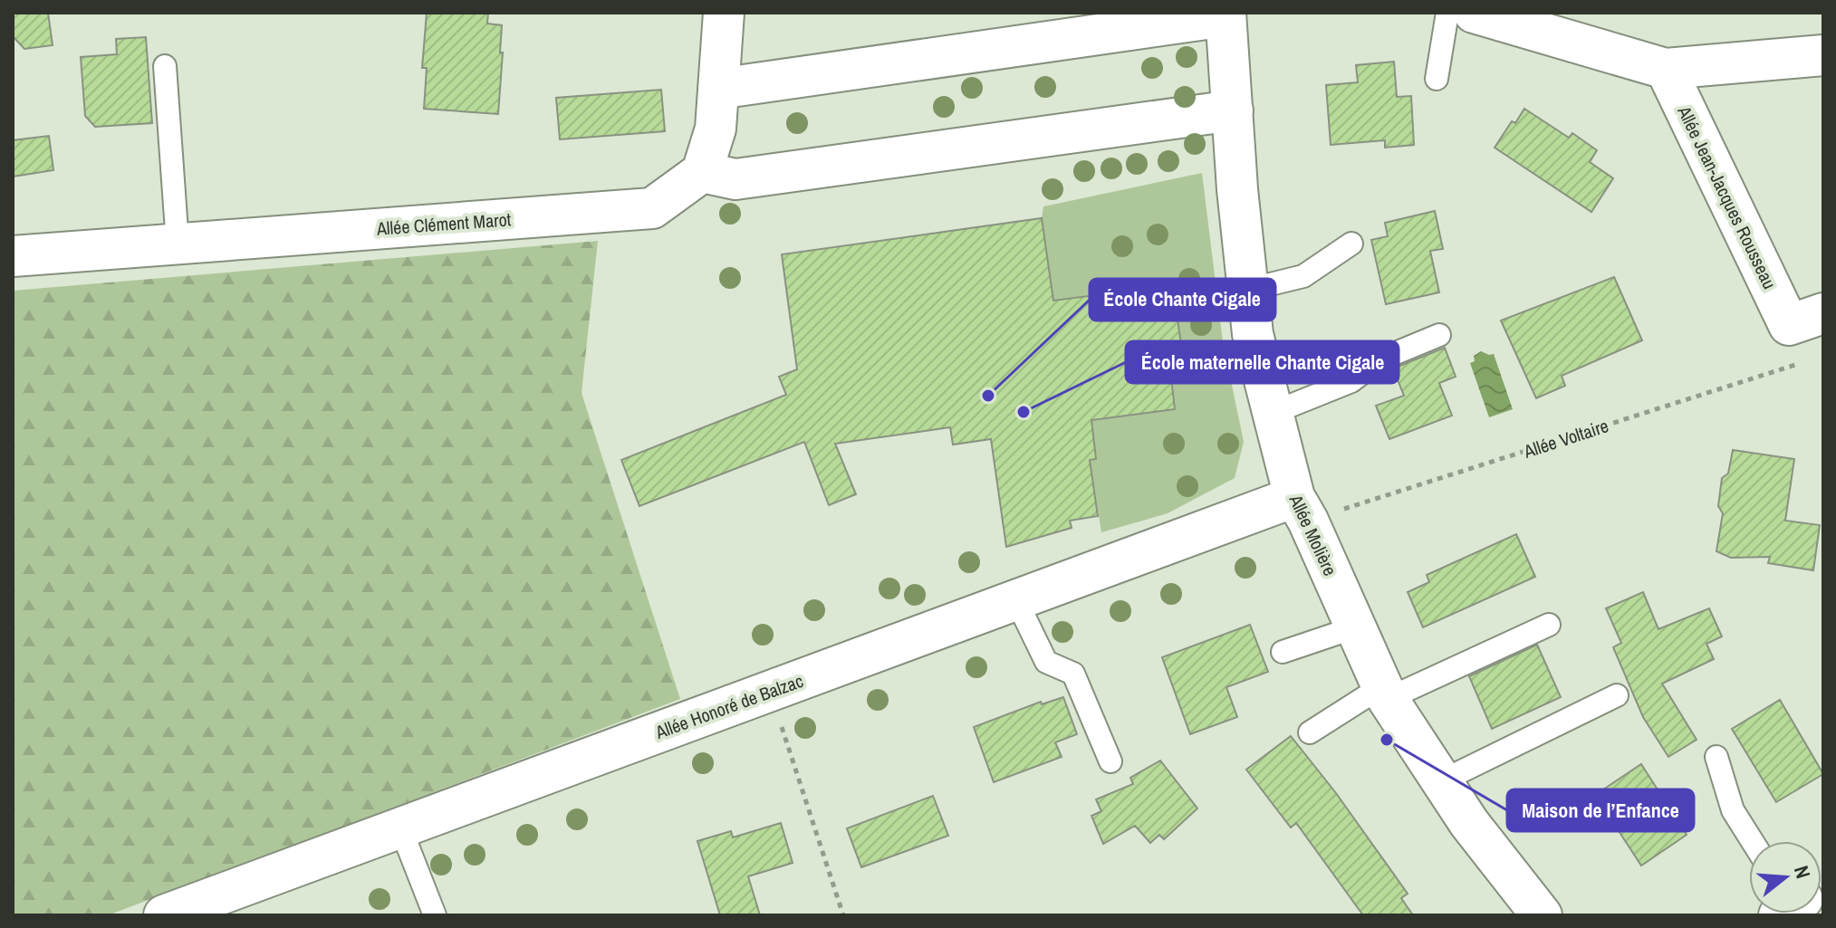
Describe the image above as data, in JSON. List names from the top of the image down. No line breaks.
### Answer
{"streets":{"street":["Allée Jean-Jacques Rousseau","Allée Clément Marot","Allée Molière","Allée Honoré de Balzac"],"path":["Allée Voltaire"]},"crossings":[["Allée Voltaire","Allée Molière"],["Allée Voltaire","Allée Honoré de Balzac"],["Allée Molière","Allée Honoré de Balzac"]],"places":["École Chante Cigale","École maternelle Chante Cigale","Maison de l’Enfance"],"north":"right"}
